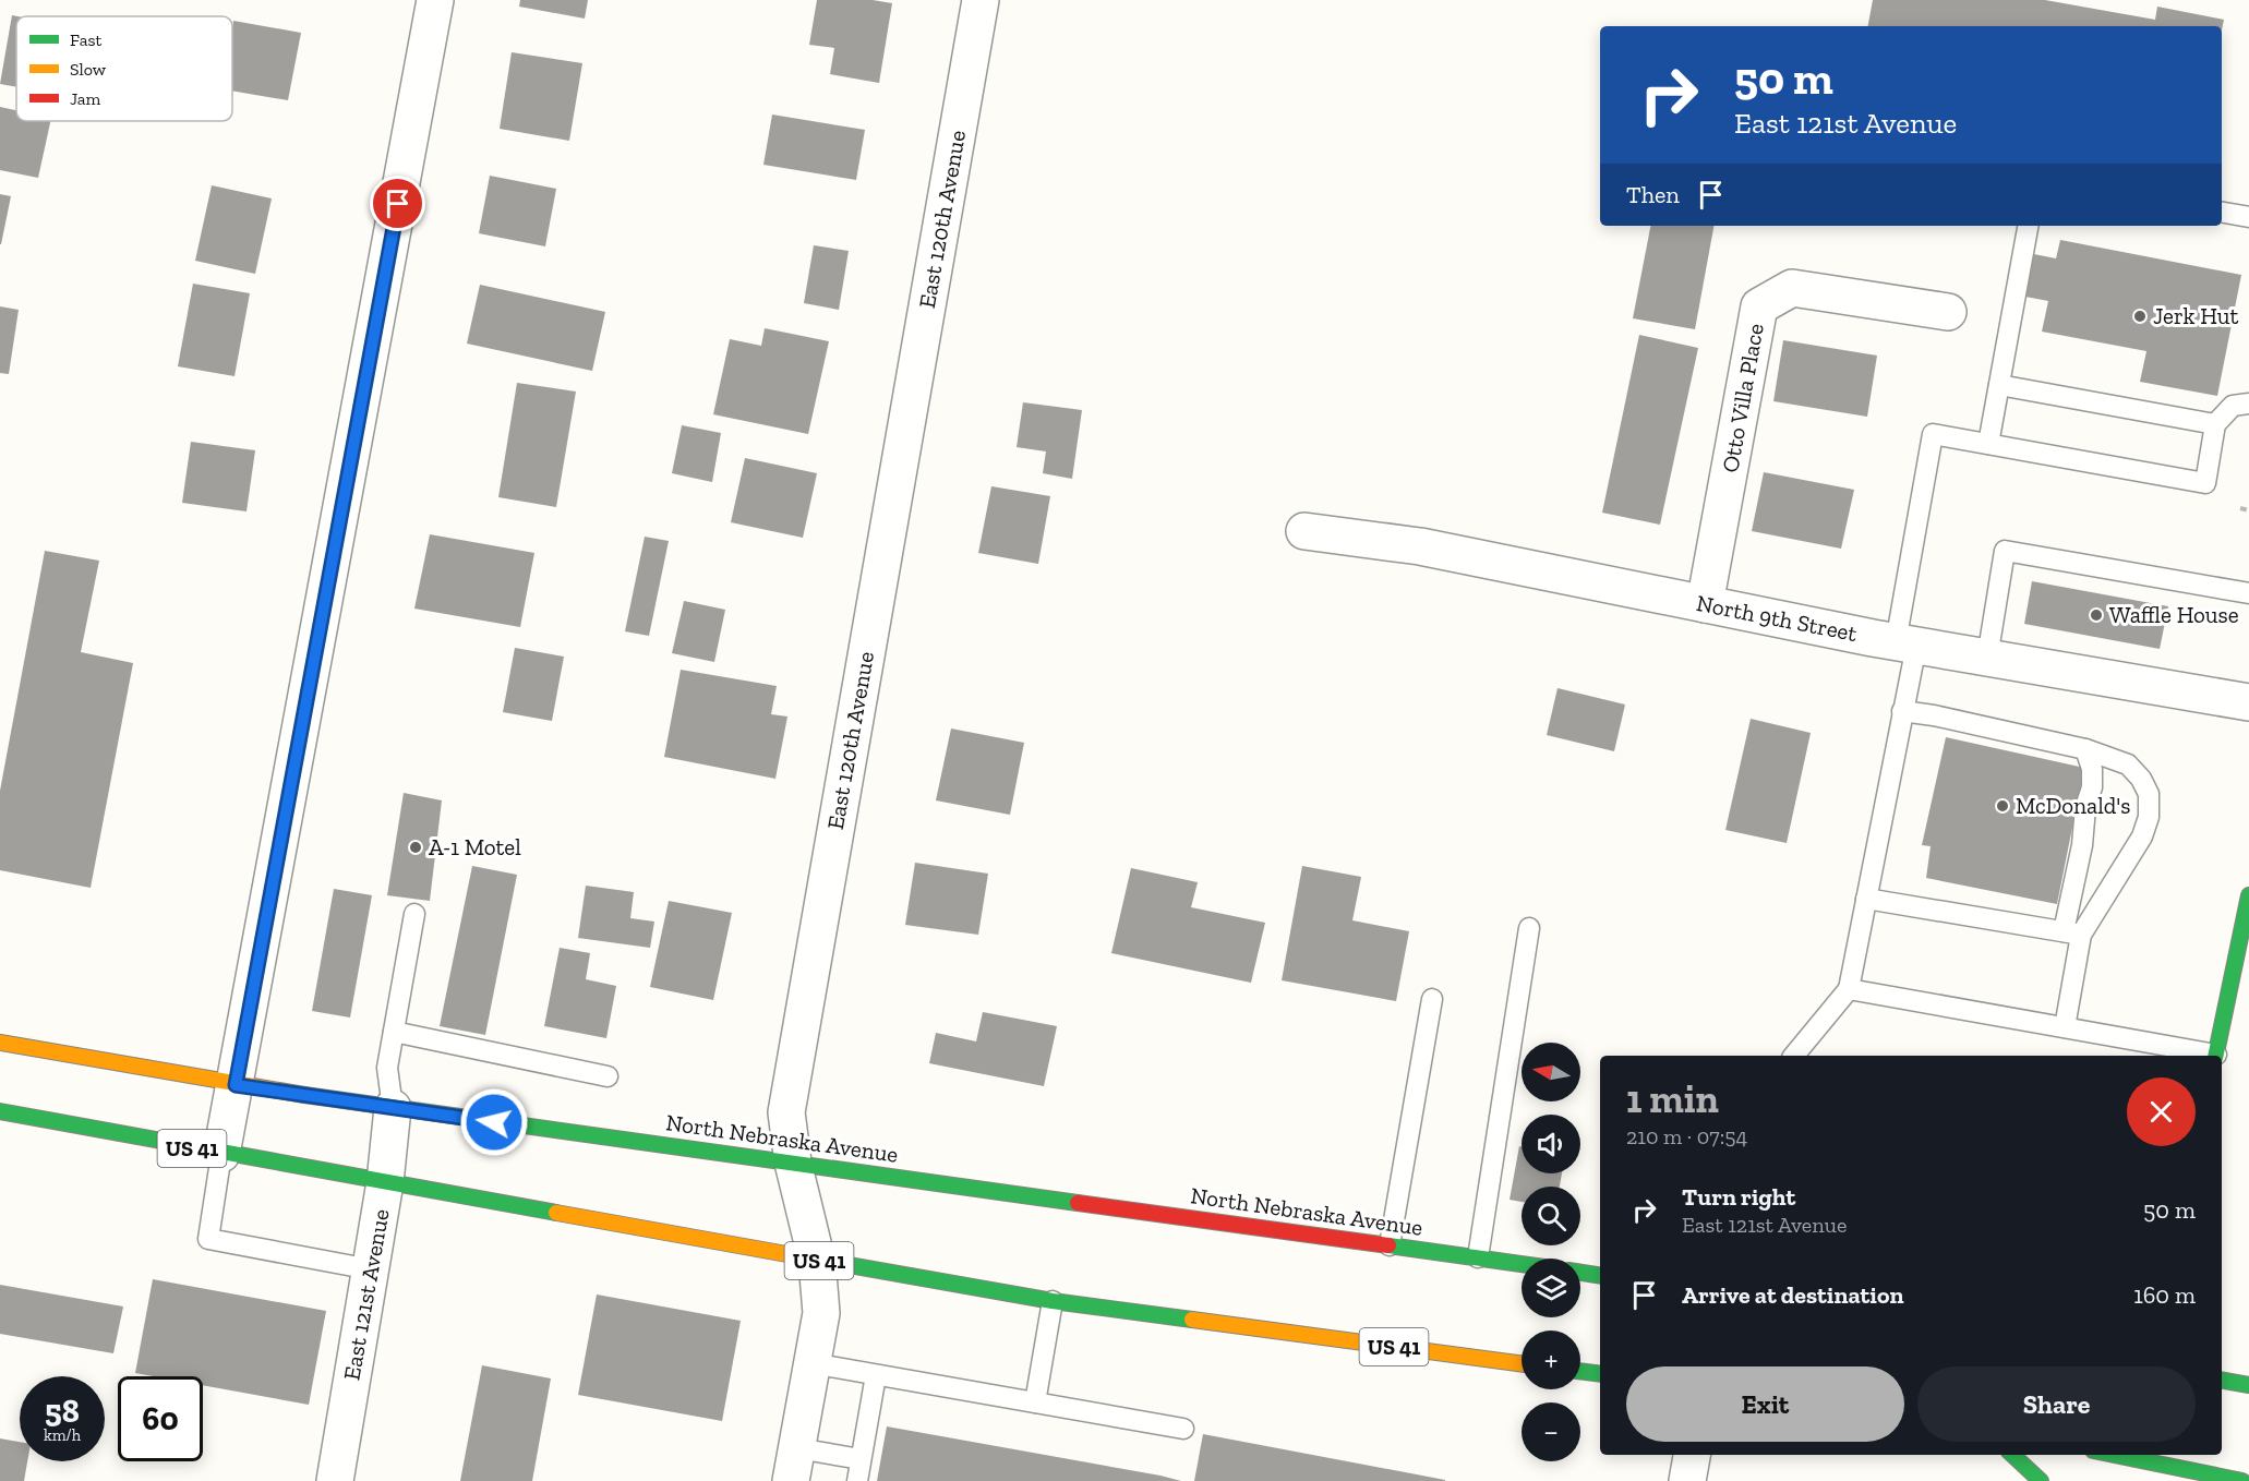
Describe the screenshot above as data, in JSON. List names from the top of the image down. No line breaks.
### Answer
{"streets":{"main road":["North Nebraska Avenue","US 41"],"street":["East 120th Avenue","Otto Villa Place","North 9th Street","East 121st Avenue"]},"crossings":[["East 120th Avenue","North Nebraska Avenue"],["East 120th Avenue","US 41"],["Otto Villa Place","North 9th Street"],["North Nebraska Avenue","East 121st Avenue"],["US 41","East 121st Avenue"]],"places":["Jerk Hut","Waffle House","McDonald's","A-1 Motel"],"legend":["Fast","Slow","Jam"],"north":"left","page":{"turn":["50 m","East 121st Avenue"],"then":"Then","map_buttons":["+","−"],"heading":["1 min","210 m · 07:54"],"list":[{"name":"Turn right","note":"East 121st Avenue","value":"50 m"},{"name":"Arrive at destination","value":"160 m"}],"buttons":["Exit","Share"],"speed":"58 km/h","limit":"60"}}
